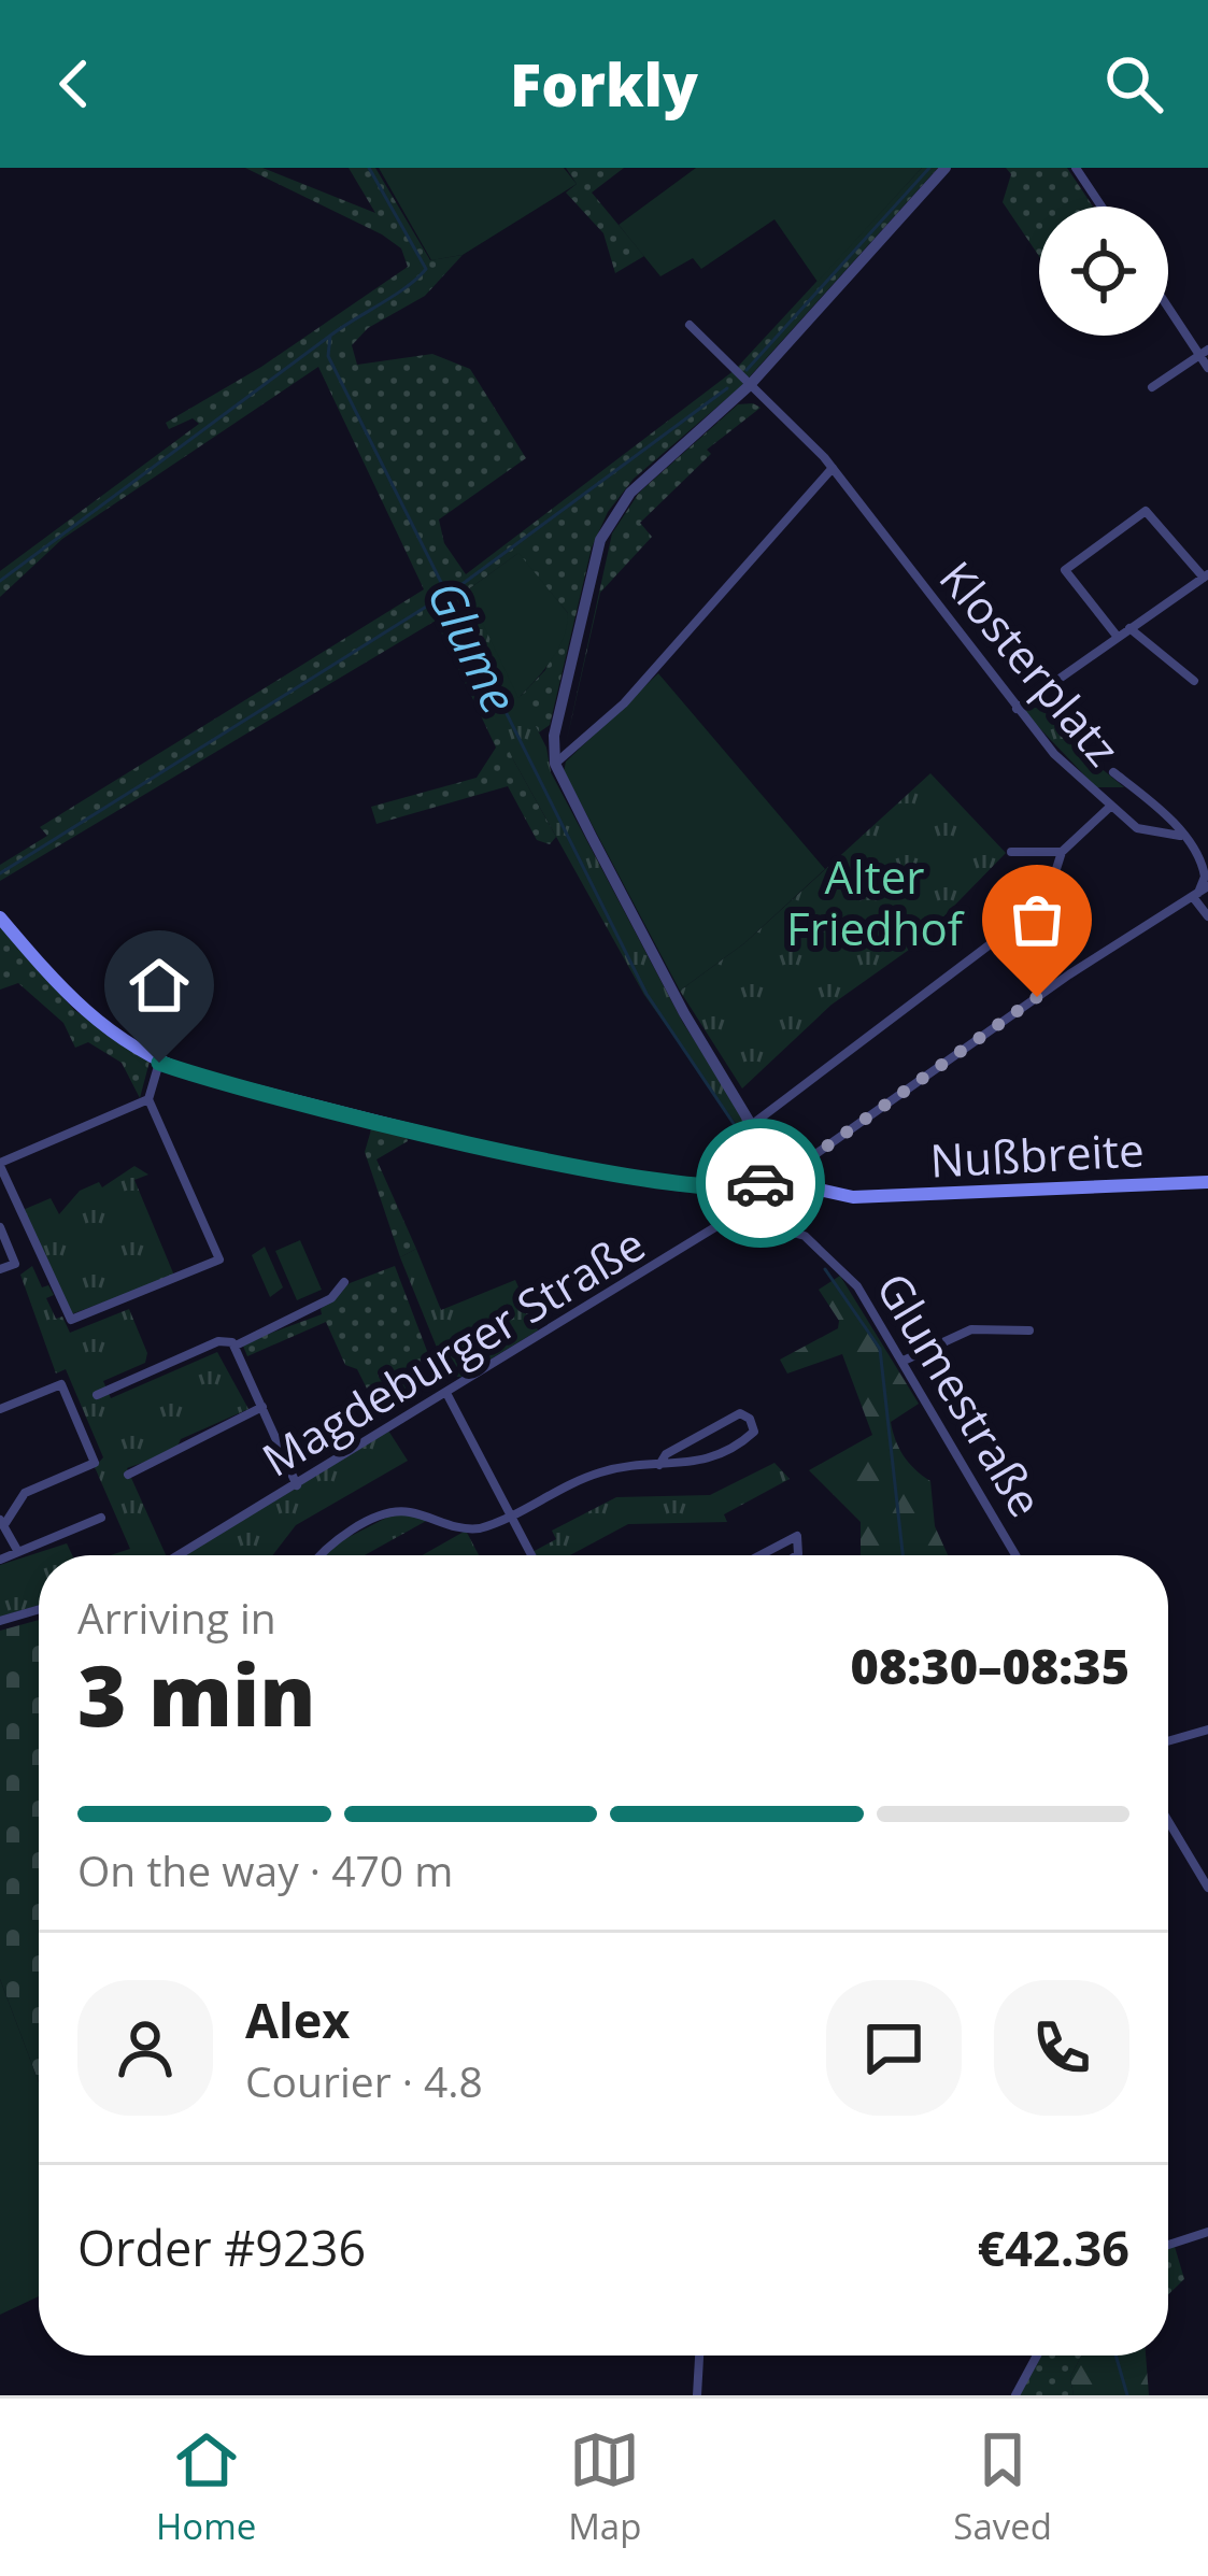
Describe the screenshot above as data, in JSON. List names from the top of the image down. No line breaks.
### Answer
{"streets":{"main road":["Nußbreite"],"street":["Klosterplatz","Magdeburger Straße","Glumestraße"]},"crossings":[["Magdeburger Straße","Glumestraße"]],"water":["Glume"],"parks":["Alter Friedhof"],"page":{"header":"Forkly","heading":["3 min","Arriving in","08:30–08:35"],"panel":["Alex","Courier · 4.8","Order #9236","€42.36"],"bar":"On the way · 470 m","tabs":["Home","Map","Saved"]}}
